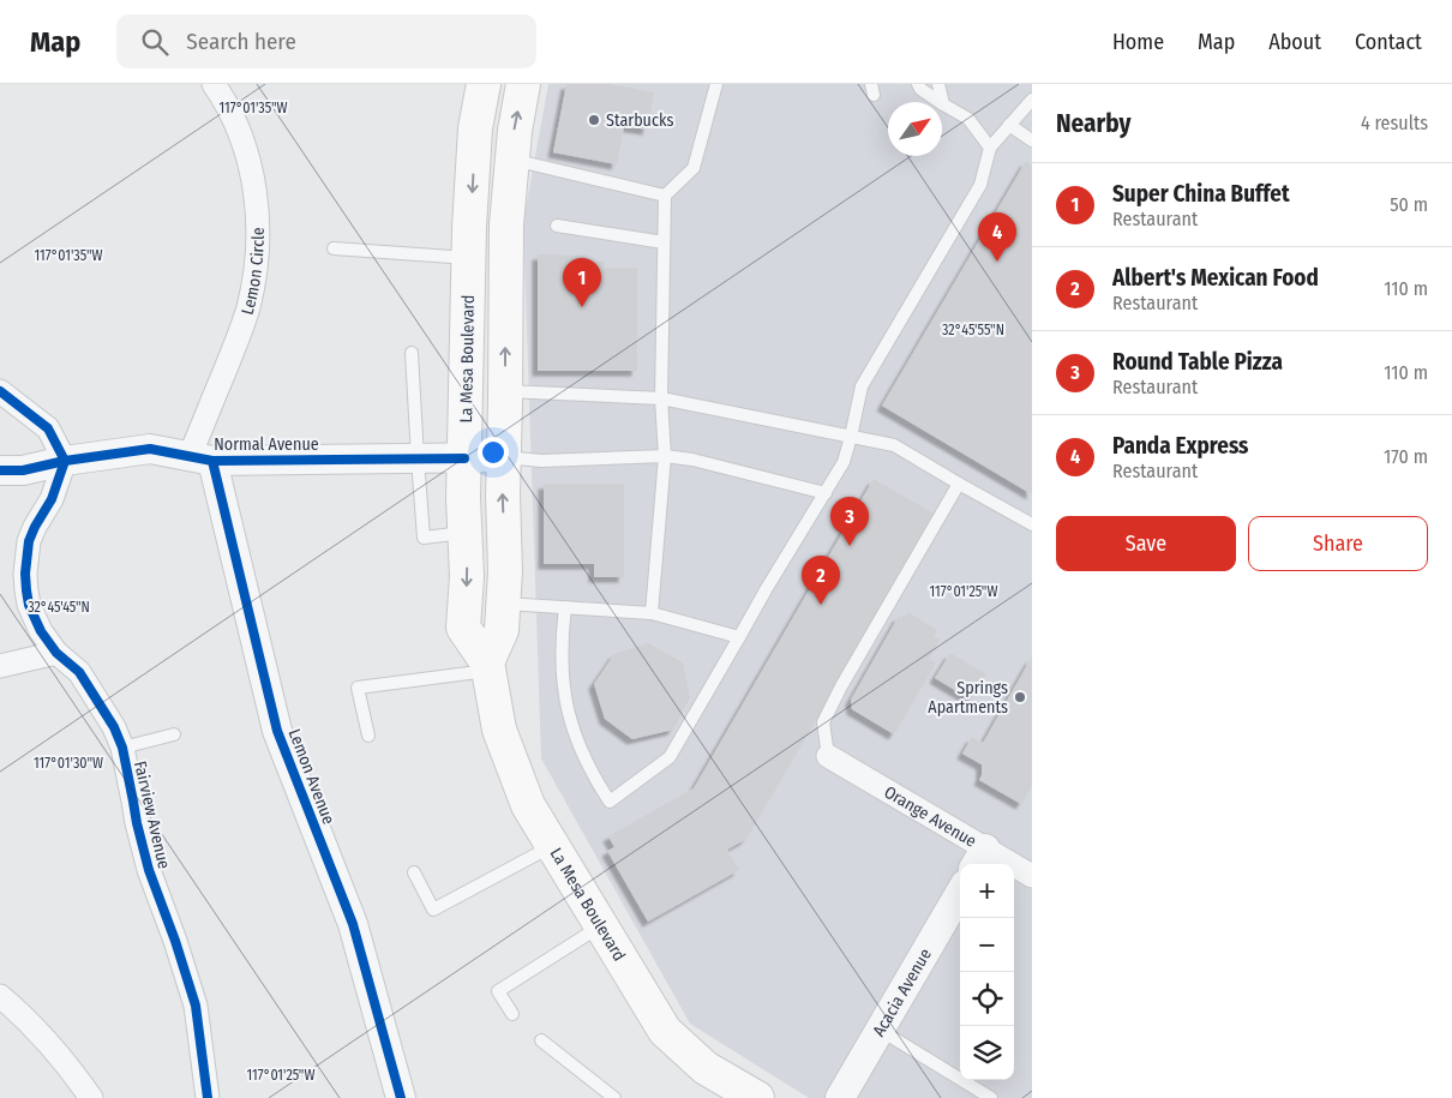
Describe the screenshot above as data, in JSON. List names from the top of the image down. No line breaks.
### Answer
{"streets":{"main road":["La Mesa Boulevard"],"street":["Lemon Circle","Normal Avenue","Lemon Avenue","Fairview Avenue","Orange Avenue","Acacia Avenue"]},"crossings":[["Lemon Circle","Normal Avenue"],["Lemon Circle","Lemon Avenue"],["La Mesa Boulevard","Normal Avenue"],["Normal Avenue","Lemon Avenue"],["Normal Avenue","Fairview Avenue"]],"places":["Starbucks","Springs Apartments"],"north":"top right","page":{"header":"Map","search":"Search here","nav":["Home","Map","About","Contact"],"heading":["Nearby","4 results"],"list":[{"mark":"1","name":"Super China Buffet","note":"Restaurant","value":"50 m"},{"mark":"2","name":"Albert's Mexican Food","note":"Restaurant","value":"110 m"},{"mark":"3","name":"Round Table Pizza","note":"Restaurant","value":"110 m"},{"mark":"4","name":"Panda Express","note":"Restaurant","value":"170 m"}],"pins":["4","1","3","2"],"buttons":["Save","Share"],"map_buttons":["+","−"]},"coordinates":["117°01'35\"W","32°45'55\"N","117°01'25\"W","32°45'45\"N","117°01'30\"W"]}
